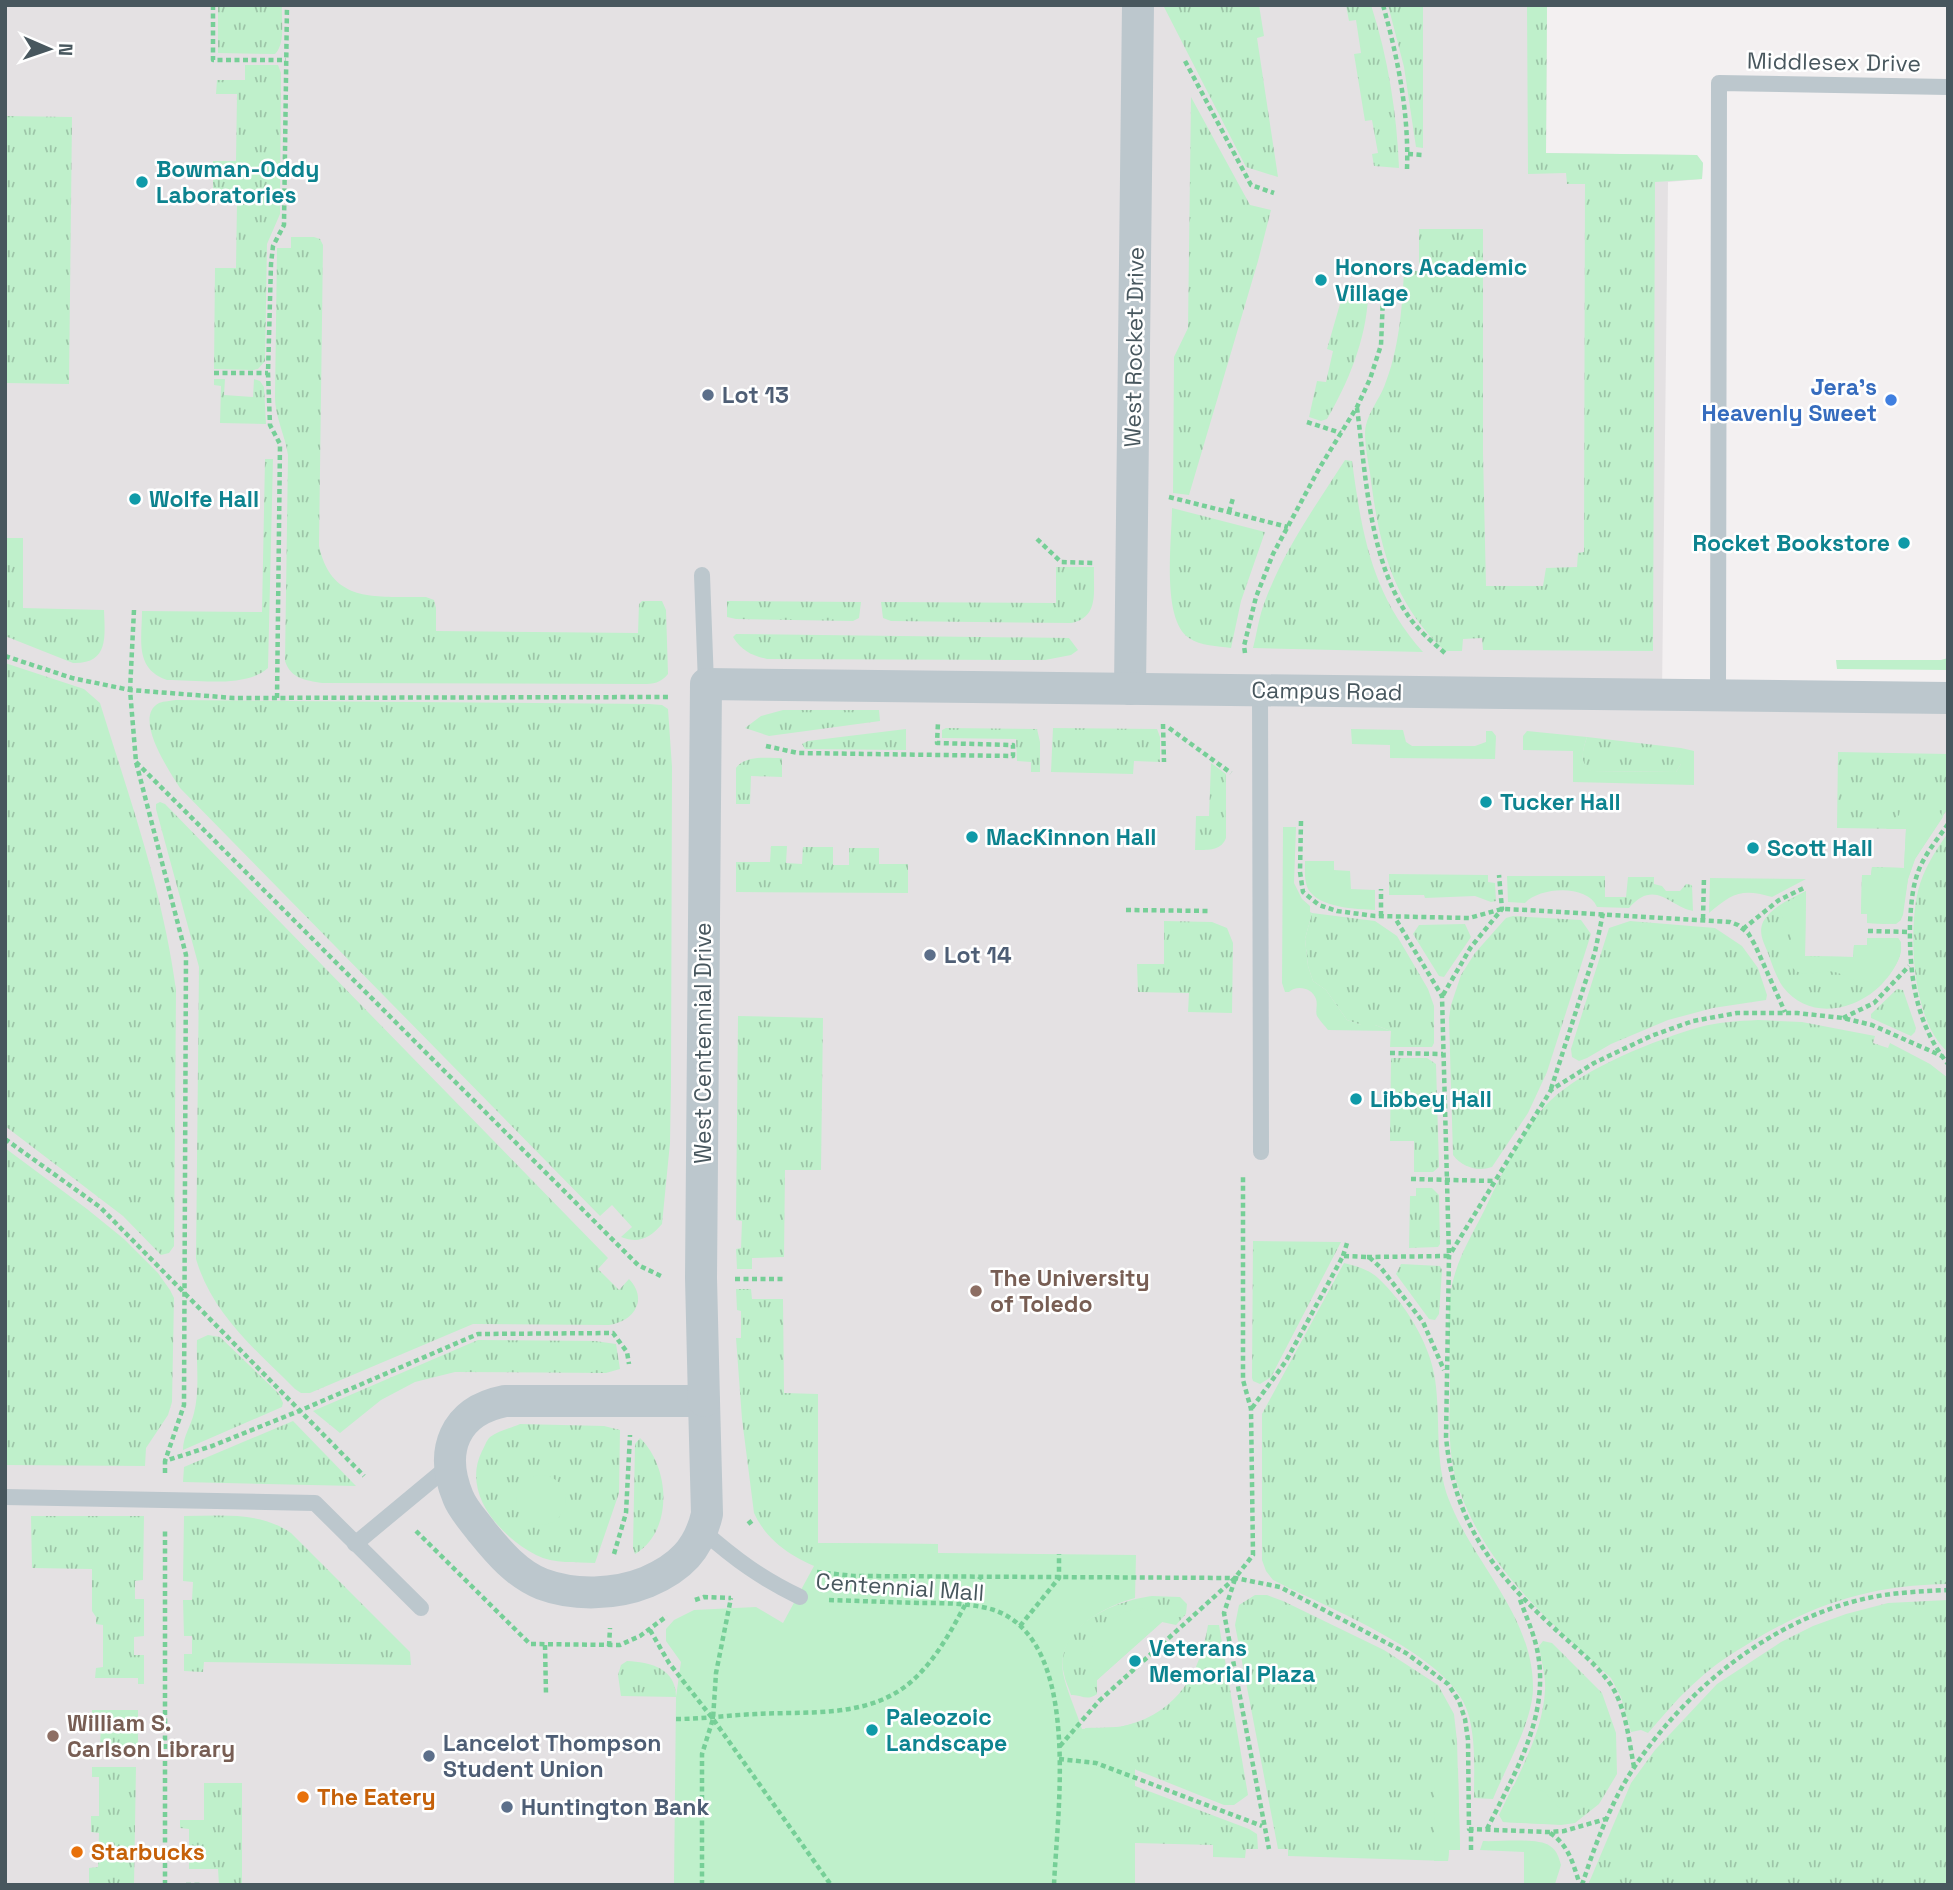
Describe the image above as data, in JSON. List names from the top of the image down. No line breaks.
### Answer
{"streets":{"street":["West Rocket Drive","Campus Road","West Centennial Drive"],"lane":["Middlesex Drive"],"path":["Centennial Mall"]},"crossings":[["Middlesex Drive","Campus Road"],["West Rocket Drive","Campus Road"],["Campus Road","West Centennial Drive"]],"places":["Bowman-Oddy Laboratories","Honors Academic Village","Lot 13","Jera's Heavenly Sweet","Wolfe Hall","Rocket Bookstore","Tucker Hall","MacKinnon Hall","Scott Hall","Lot 14","Libbey Hall","The University of Toledo","Veterans Memorial Plaza","Paleozoic Landscape","William S. Carlson Library","Lancelot Thompson Student Union","The Eatery","Huntington Bank","Starbucks"],"north":"right"}
